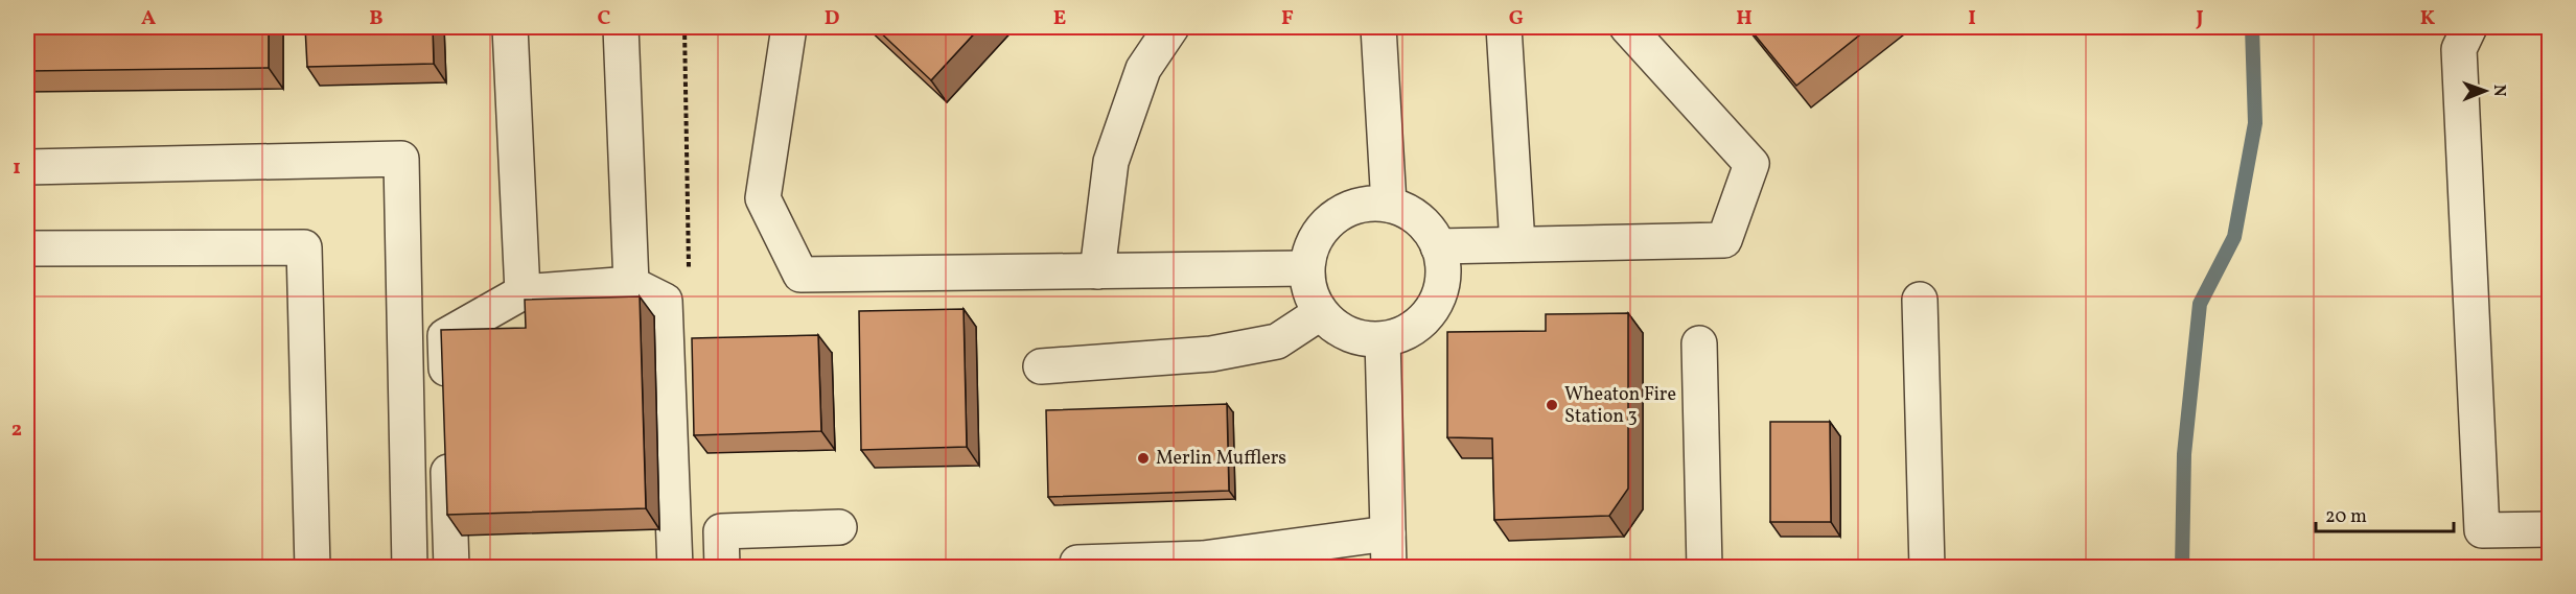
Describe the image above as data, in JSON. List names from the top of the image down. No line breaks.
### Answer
{"places":["Wheaton Fire Station 3","Merlin Mufflers"],"scale_bar":"20 m","north":"right","grid":{"columns":["A","B","C","D","E","F","G","H","I","J","K"],"rows":["1","2"]}}
